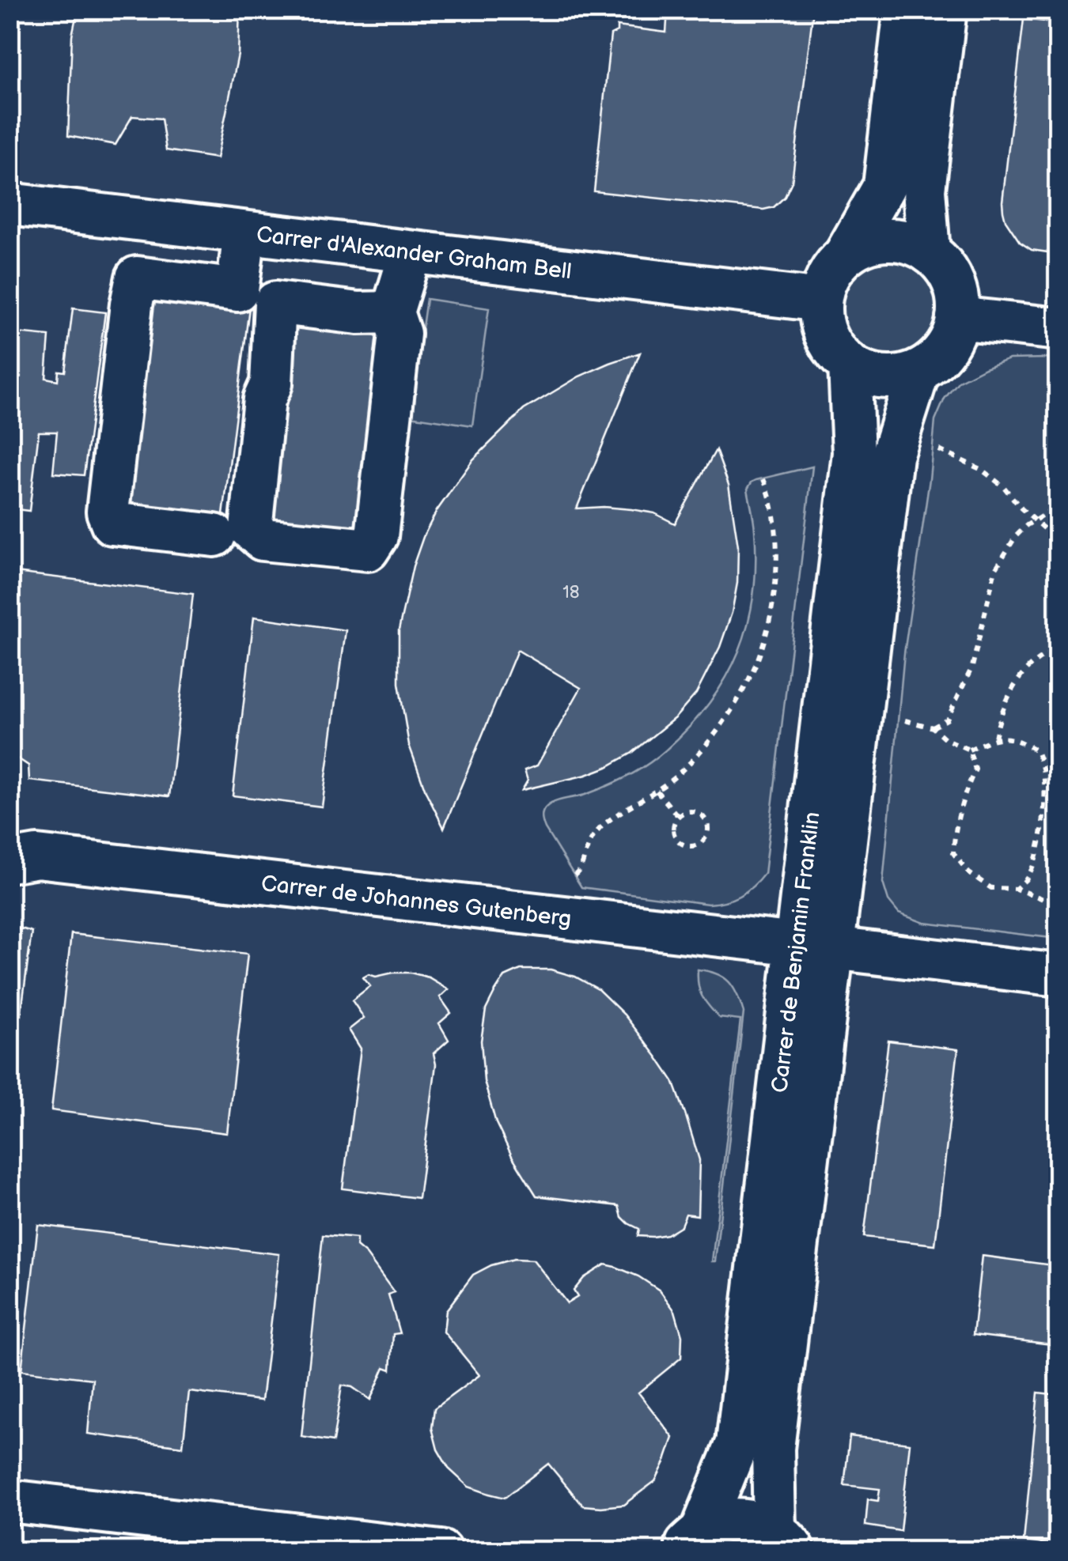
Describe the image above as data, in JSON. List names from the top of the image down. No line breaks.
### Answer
{"streets":{"street":["Carrer d'Alexander Graham Bell","Carrer de Johannes Gutenberg","Carrer de Benjamin Franklin"]},"crossings":[["Carrer d'Alexander Graham Bell","Carrer de Benjamin Franklin"],["Carrer de Johannes Gutenberg","Carrer de Benjamin Franklin"]],"house_numbers":["18"]}
